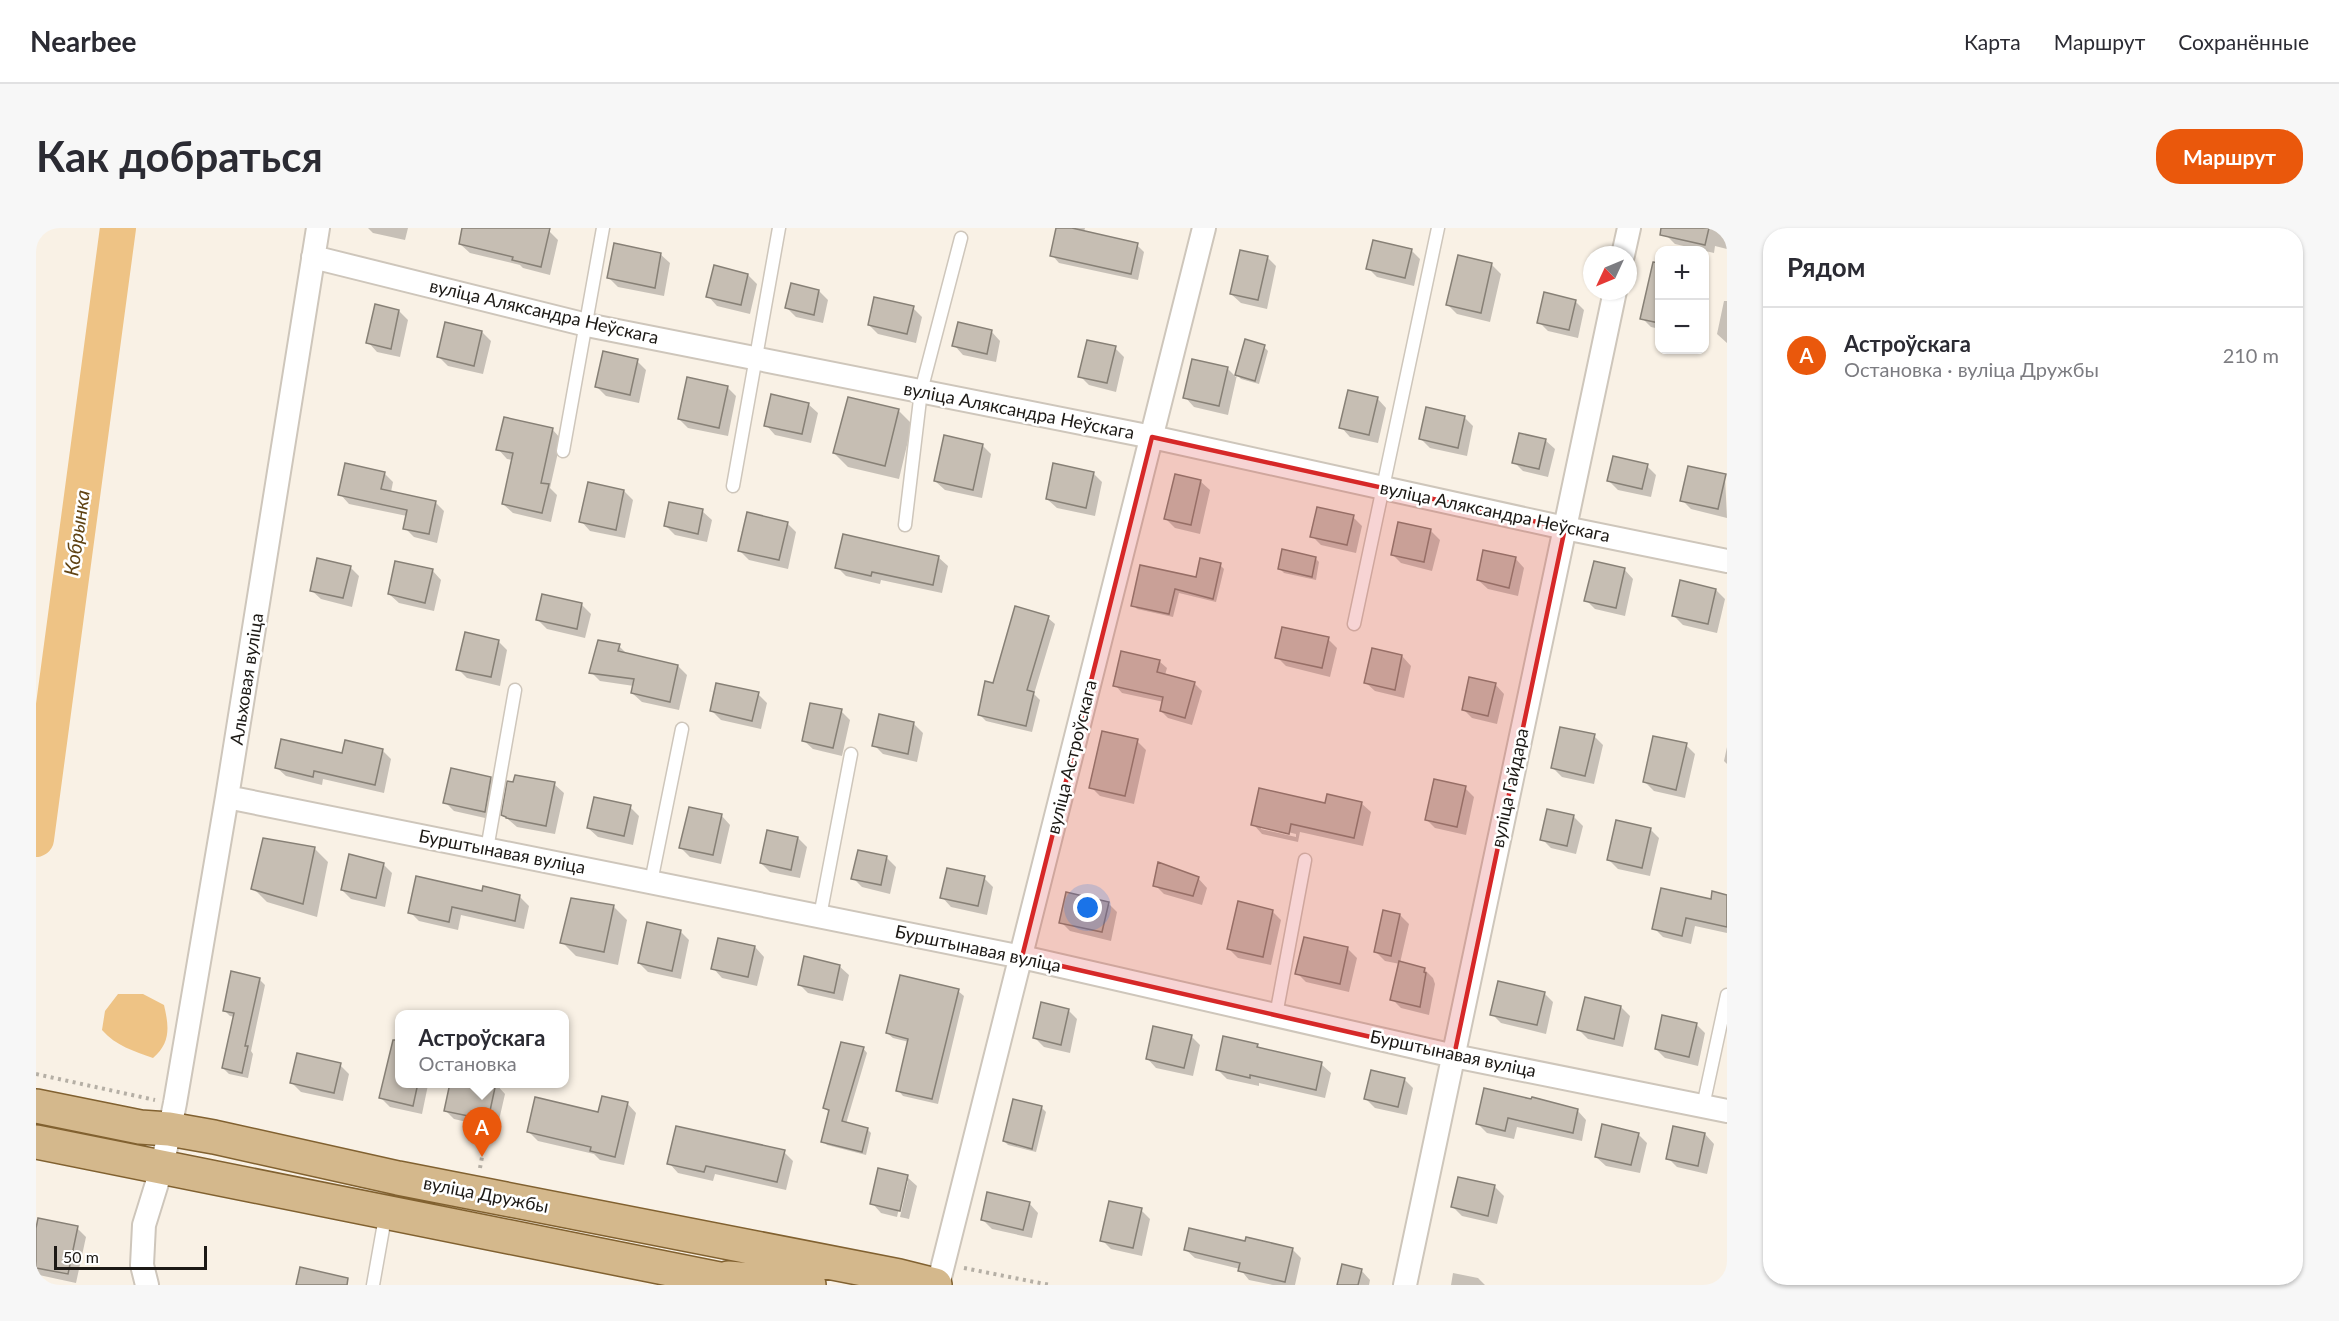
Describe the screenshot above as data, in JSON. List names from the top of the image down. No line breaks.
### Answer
{"streets":{"main road":["вуліца Дружбы"],"street":["вуліца Аляксандра Неўскага","Альховая вуліца","вуліца Астроўскага","вуліца Гайдара","Бурштынавая вуліца"]},"crossings":[["вуліца Аляксандра Неўскага","Альховая вуліца"],["вуліца Аляксандра Неўскага","вуліца Астроўскага"],["вуліца Аляксандра Неўскага","вуліца Гайдара"],["Альховая вуліца","Бурштынавая вуліца"],["Альховая вуліца","вуліца Дружбы"],["вуліца Астроўскага","Бурштынавая вуліца"],["вуліца Астроўскага","вуліца Дружбы"],["вуліца Гайдара","Бурштынавая вуліца"]],"water":["Кобрынка"],"scale_bar":"50 m","north":"bottom left","page":{"header":"Nearbee","nav":["Карта","Маршрут","Сохранённые"],"buttons":"Маршрут","title":"Как добраться","heading":"Рядом","map_buttons":["+","−"],"list":[{"mark":"A","name":"Астроўскага","note":"Остановка · вуліца Дружбы","value":"210 m"}],"popup":["Астроўскага","Остановка"],"pins":"A","scale":"50 m"}}
